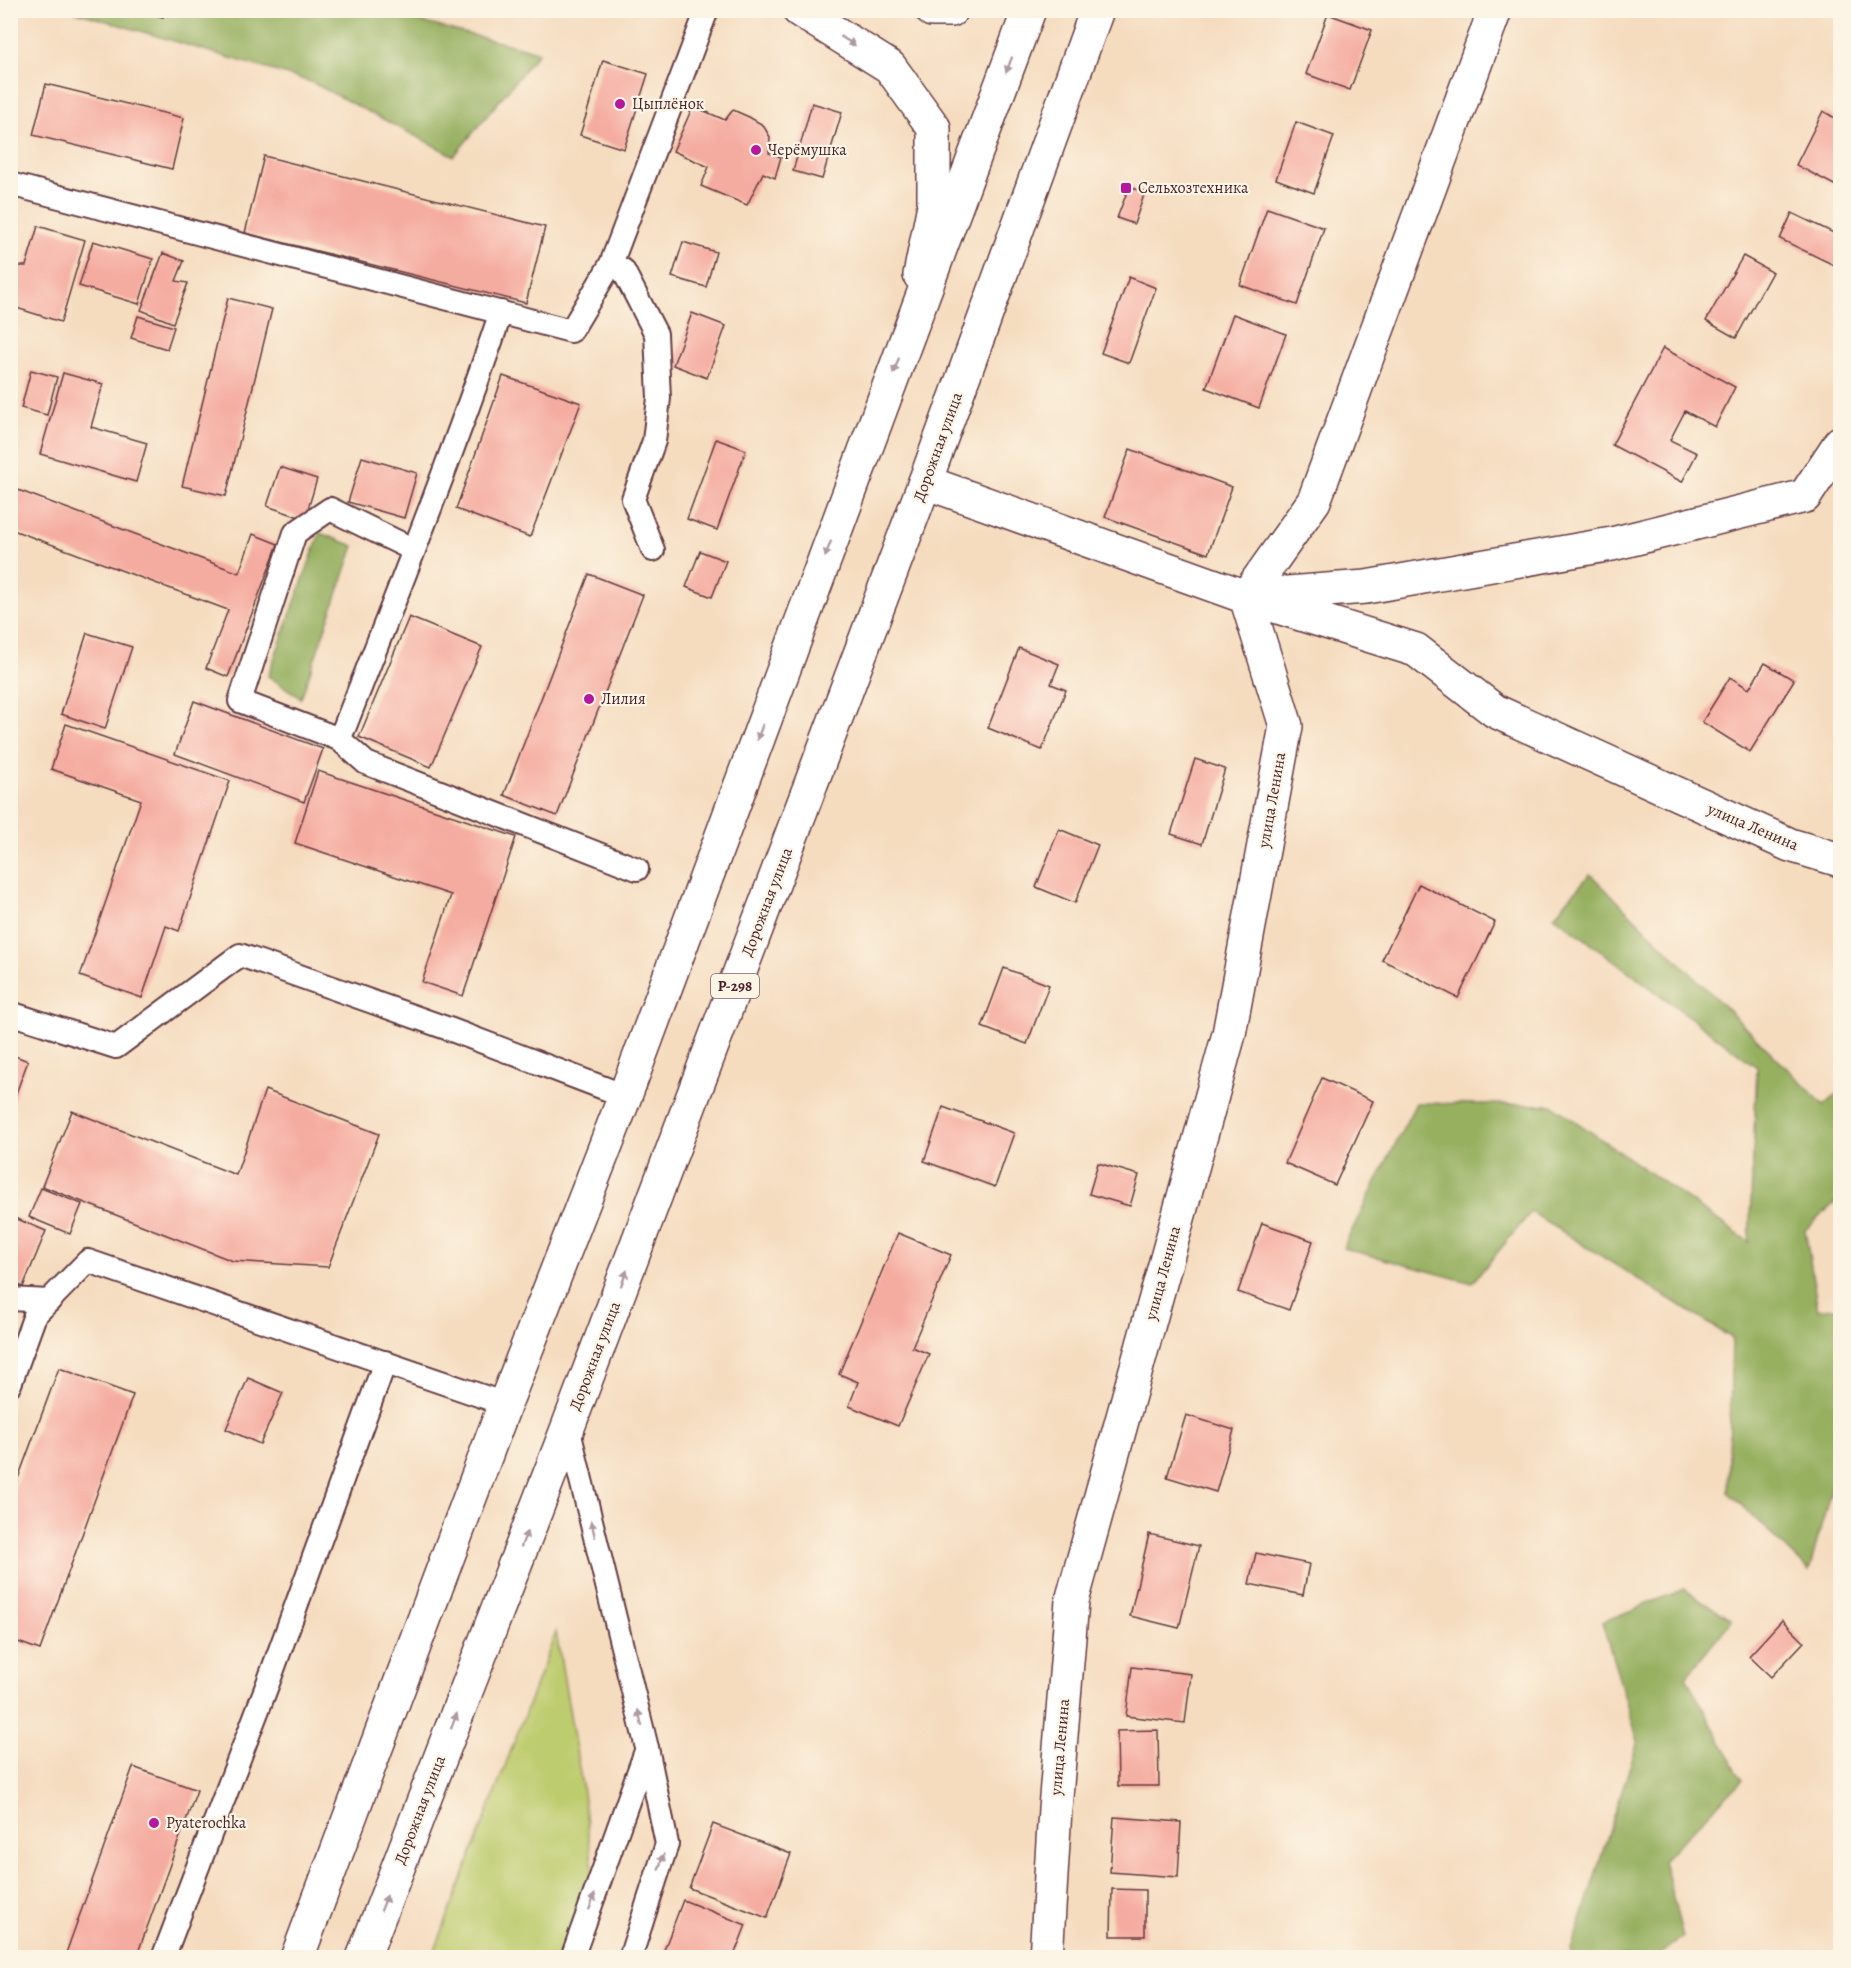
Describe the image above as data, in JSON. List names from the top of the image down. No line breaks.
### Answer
{"streets":{"main road":["Дорожная улица","улица Ленина","Р-298"]},"crossings":[["Дорожная улица","улица Ленина"]],"places":{"other":["Цыплёнок","Черёмушка","Лилия","Pyaterochka"],"transit":["Сельхозтехника"]}}
